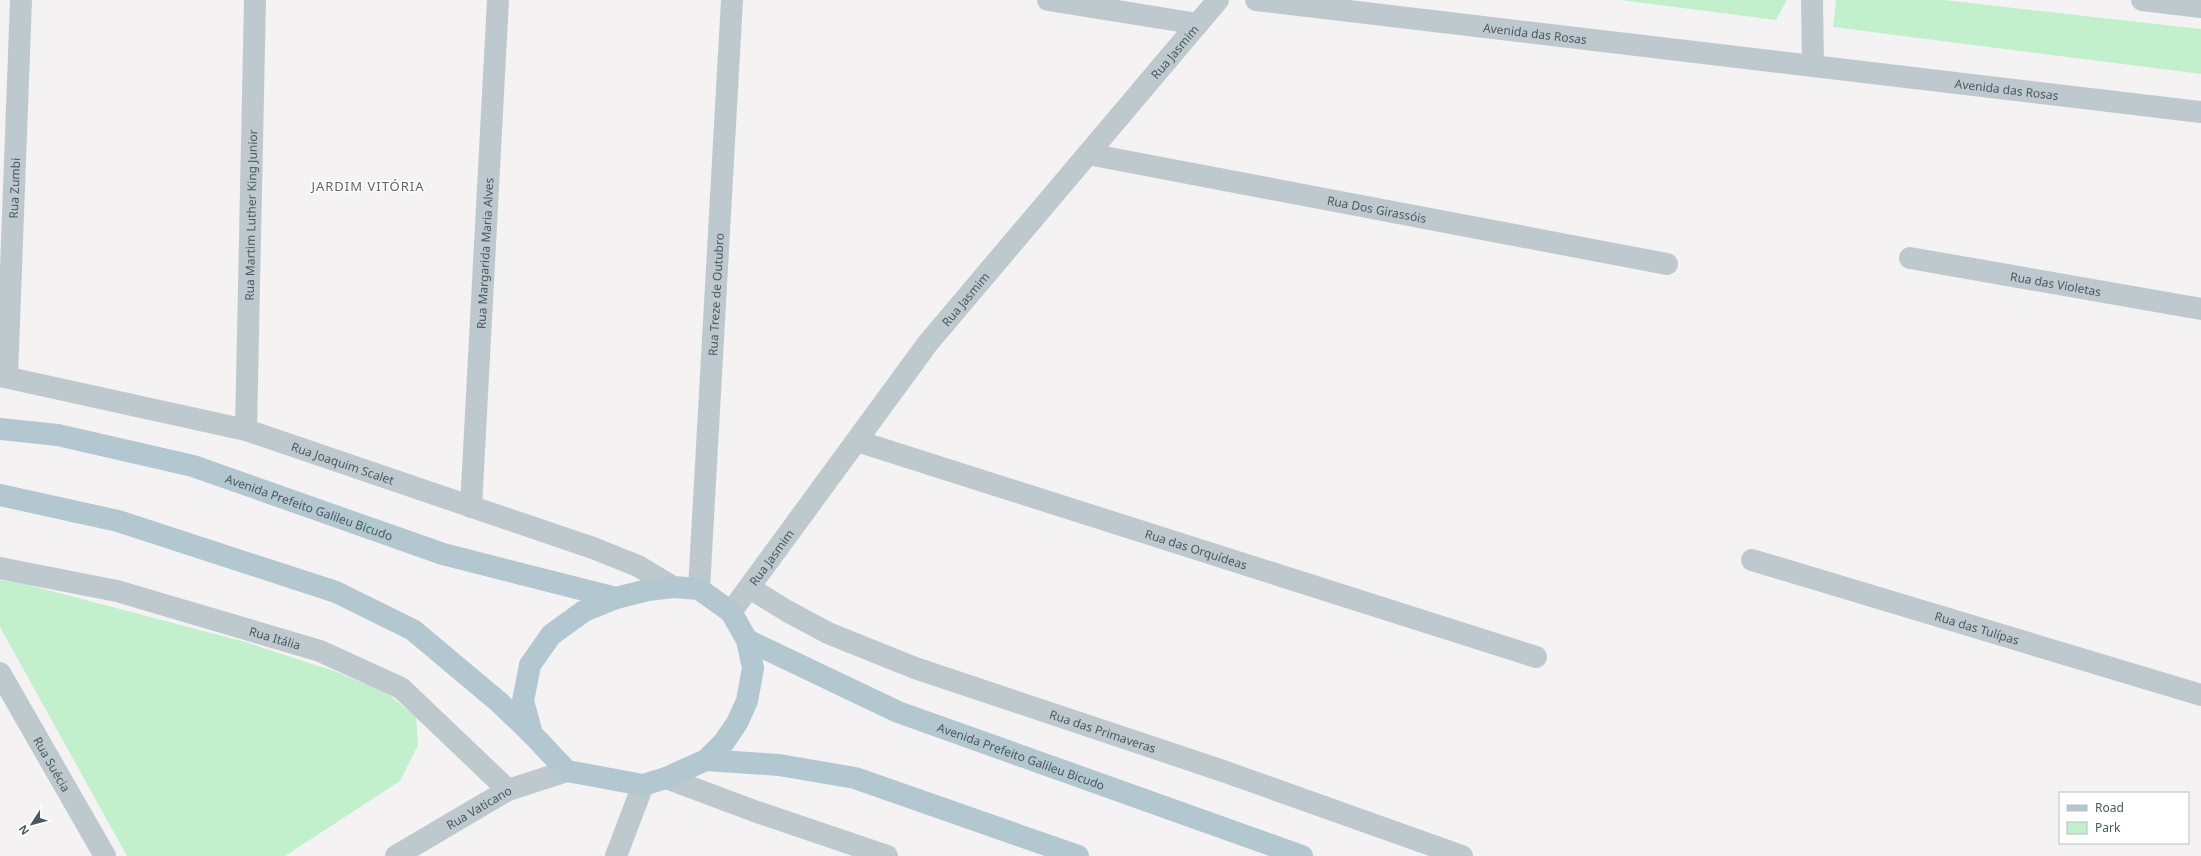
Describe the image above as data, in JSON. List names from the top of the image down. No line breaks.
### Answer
{"streets":{"main road":["Avenida Prefeito Galileu Bicudo"],"street":["Avenida das Rosas","Rua Jasmim","Rua Zumbi","Rua Dos Girassóis","Rua Martim Luther King Junior","Rua Margarida Maria Alves","Rua das Violetas","Rua Treze de Outubro","Rua Joaquim Scalet","Rua das Orquídeas","Rua das Tulípas","Rua Itália","Rua das Primaveras","Rua Suécia","Rua Vaticano"]},"crossings":[["Rua Jasmim","Rua Dos Girassóis"],["Rua Jasmim","Rua das Orquídeas"],["Rua Jasmim","Rua das Primaveras"],["Rua Zumbi","Rua Joaquim Scalet"],["Rua Martim Luther King Junior","Rua Joaquim Scalet"],["Rua Margarida Maria Alves","Rua Joaquim Scalet"],["Rua Itália","Rua Vaticano"]],"districts":["JARDIM VITÓRIA"],"legend":["Road","Park"],"north":"bottom left"}
